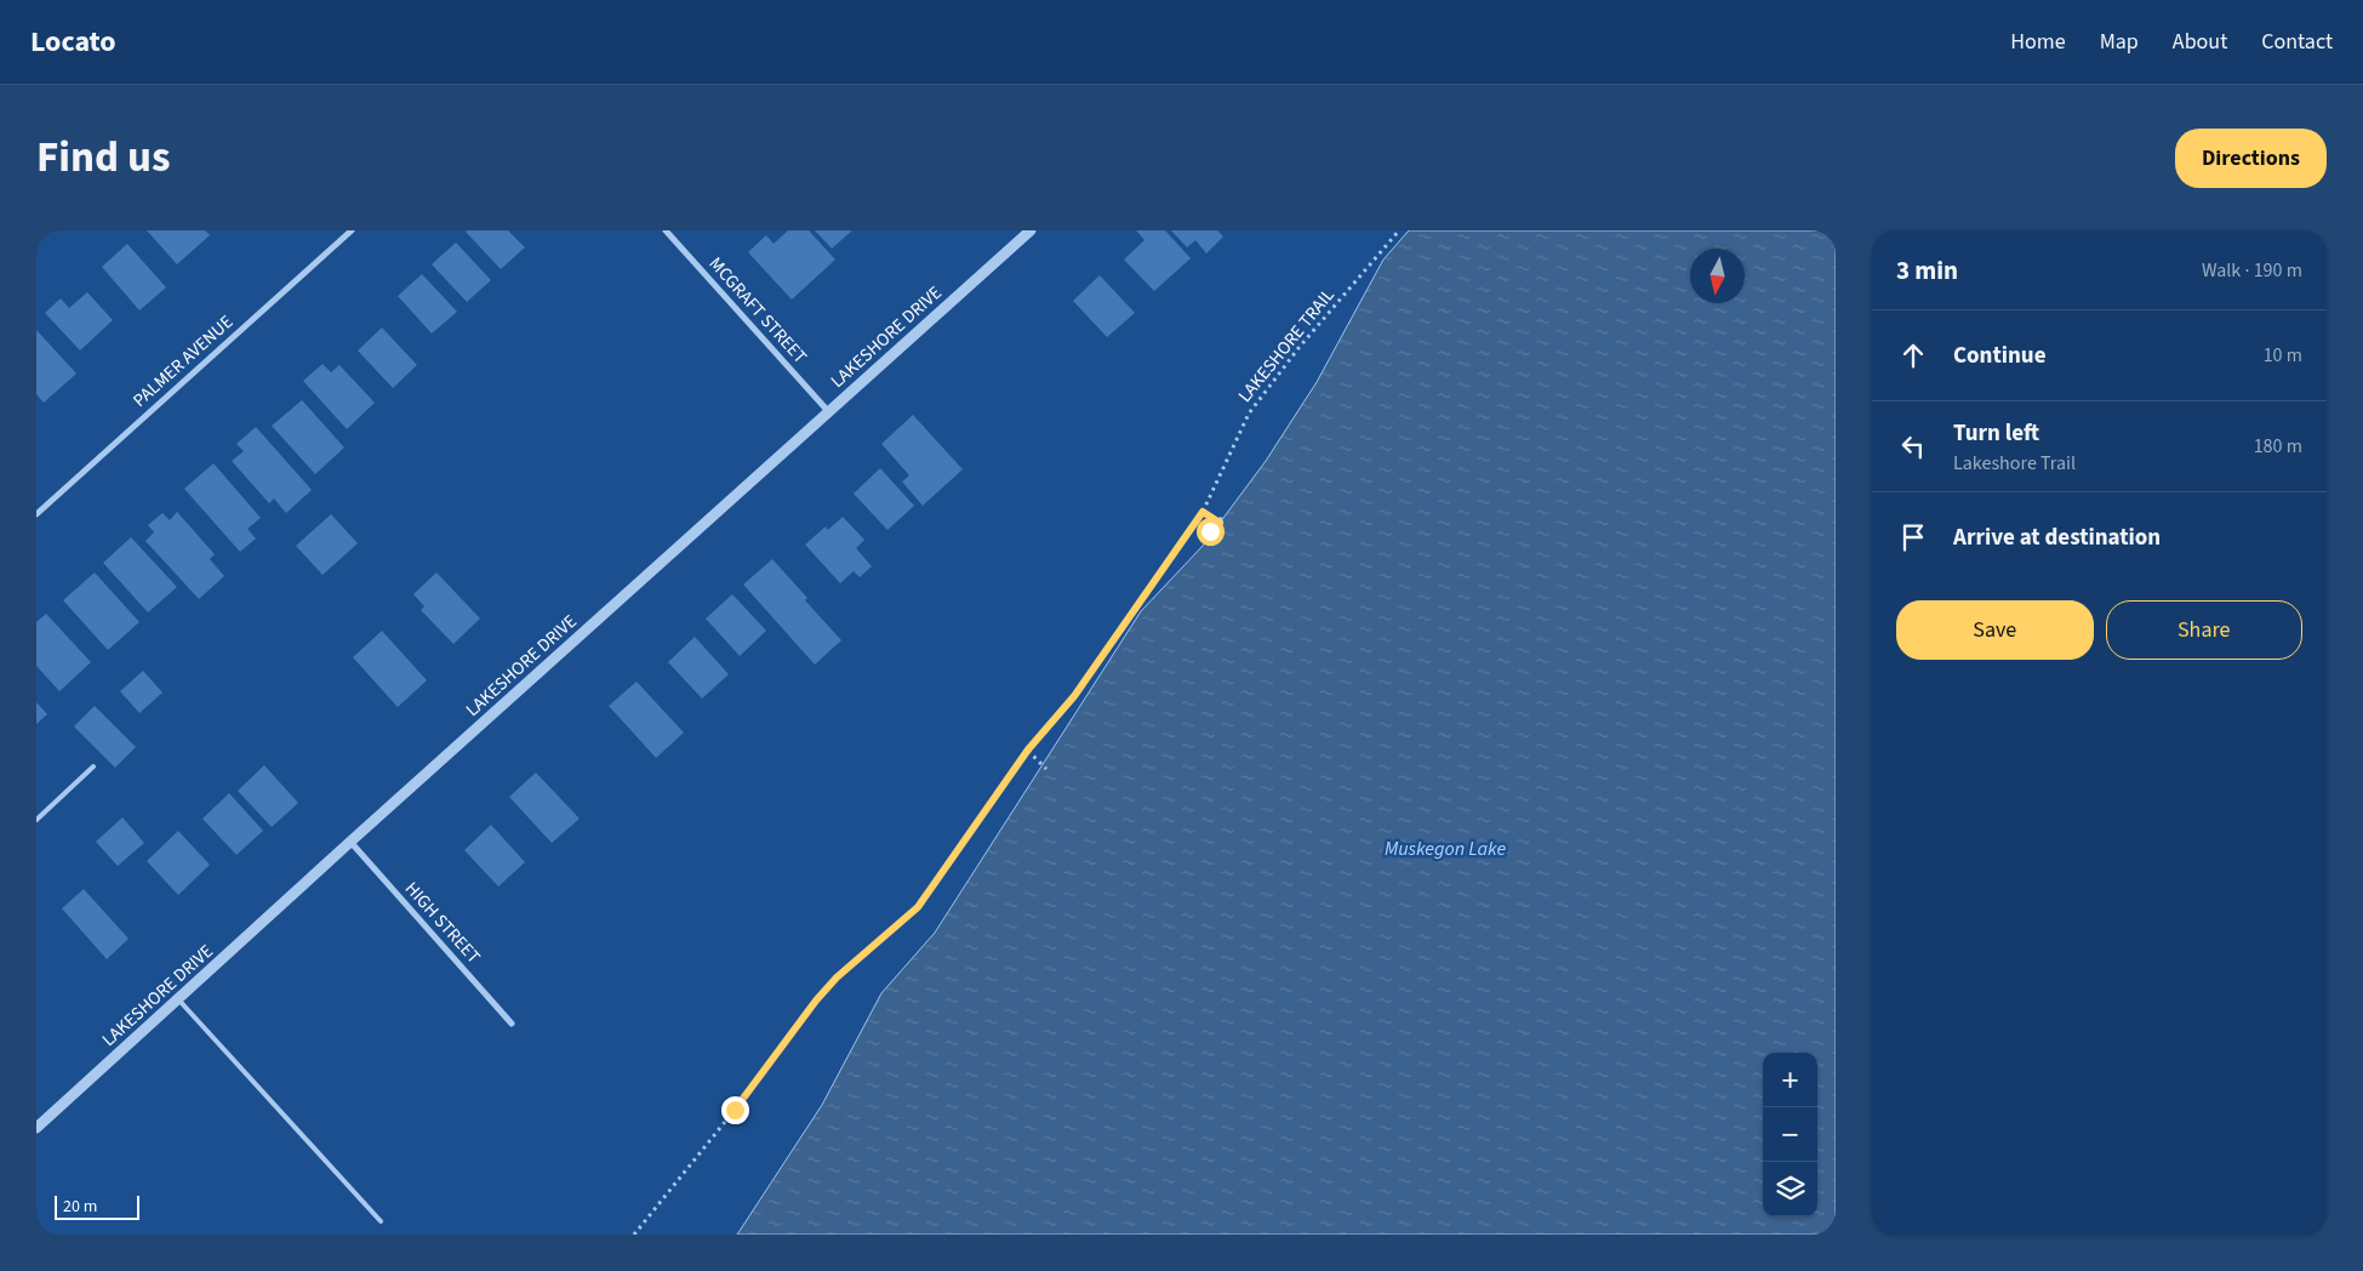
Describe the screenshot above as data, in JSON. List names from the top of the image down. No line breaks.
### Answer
{"streets":{"street":["MCGRAFT STREET","LAKESHORE DRIVE","PALMER AVENUE","HIGH STREET"],"path":["LAKESHORE TRAIL"]},"crossings":[["MCGRAFT STREET","LAKESHORE DRIVE"],["LAKESHORE DRIVE","HIGH STREET"]],"water":["Muskegon Lake"],"scale_bar":"20 m","north":"bottom","page":{"header":"Locato","nav":["Home","Map","About","Contact"],"title":"Find us","buttons":["Directions",["Save","Share"]],"heading":["3 min","Walk · 190 m"],"list":[["Continue","10 m"],["Turn left","Lakeshore Trail","180 m"],"Arrive at destination"],"map_buttons":["+","−"],"scale":"20 m"}}
